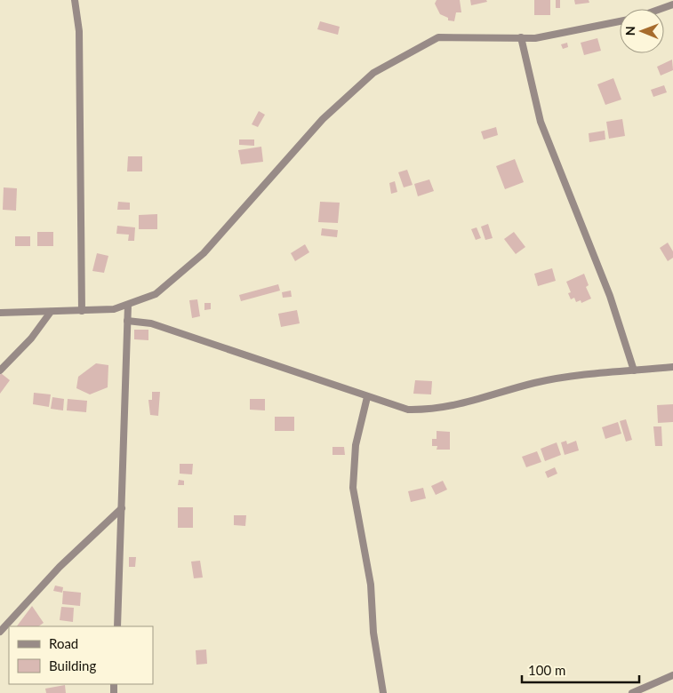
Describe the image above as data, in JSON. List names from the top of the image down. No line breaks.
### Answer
{"legend":["Road","Building"],"scale_bar":"100 m","north":"left"}
